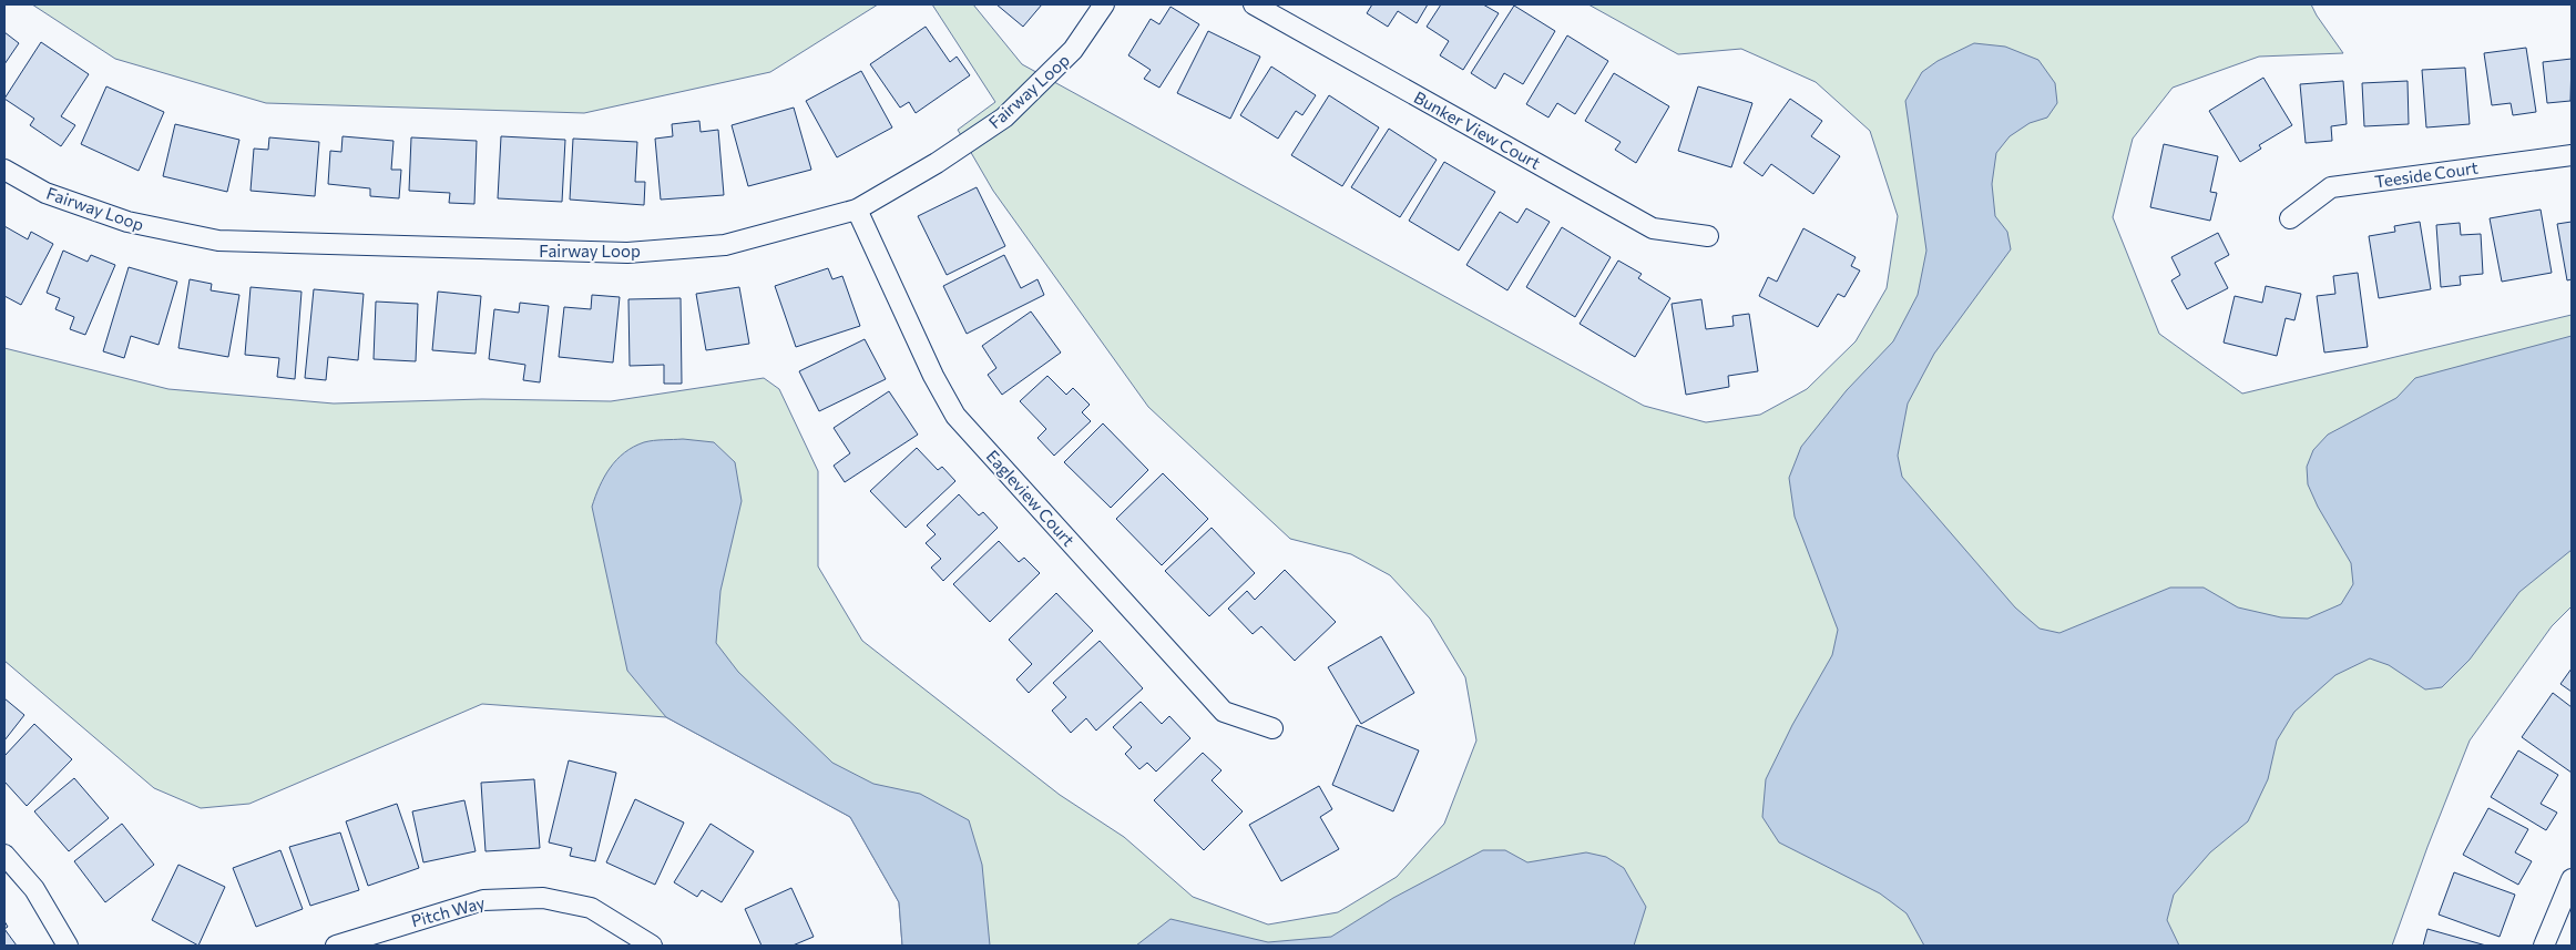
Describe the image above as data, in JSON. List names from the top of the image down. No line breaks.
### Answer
{"streets":{"street":["Fairway Loop","Bunker View Court","Teeside Court","Eagleview Court","Pitch Way"]},"crossings":[["Fairway Loop","Eagleview Court"]]}
